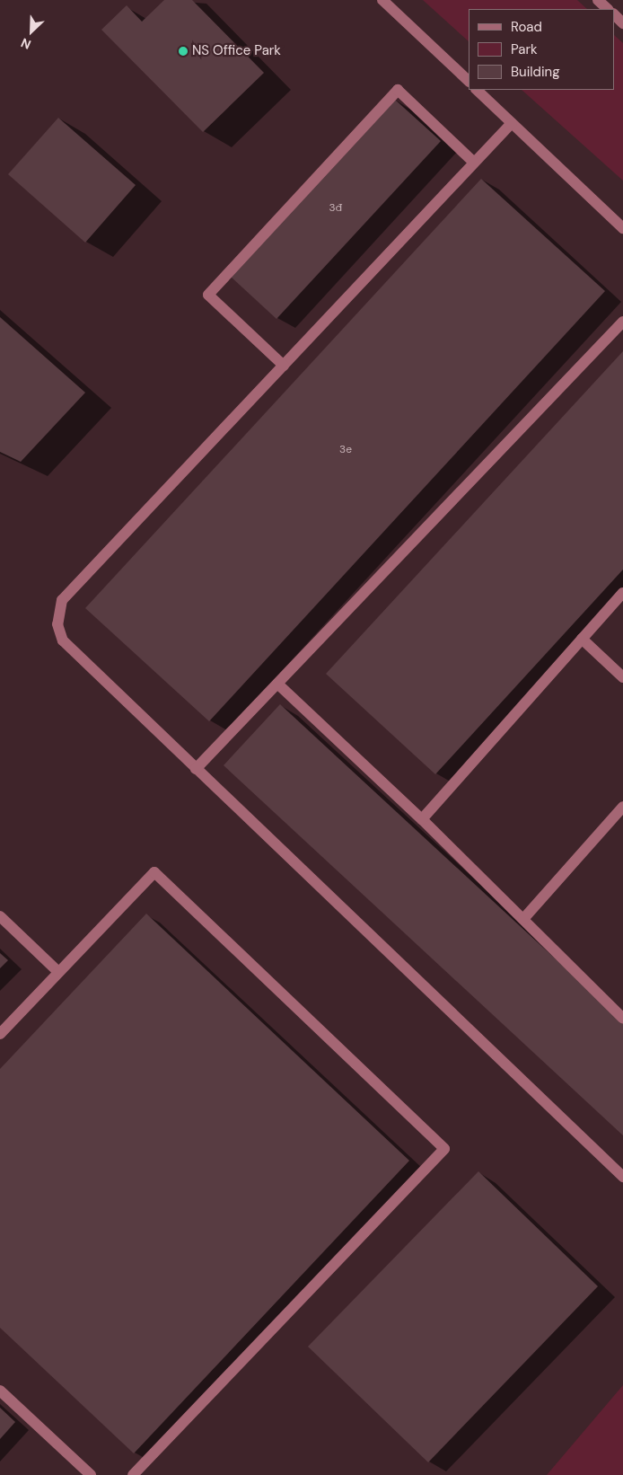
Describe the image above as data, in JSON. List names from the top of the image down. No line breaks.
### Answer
{"places":["NS Office Park"],"house_numbers":["3đ","3e"],"legend":["Road","Park","Building"],"north":"bottom left"}
